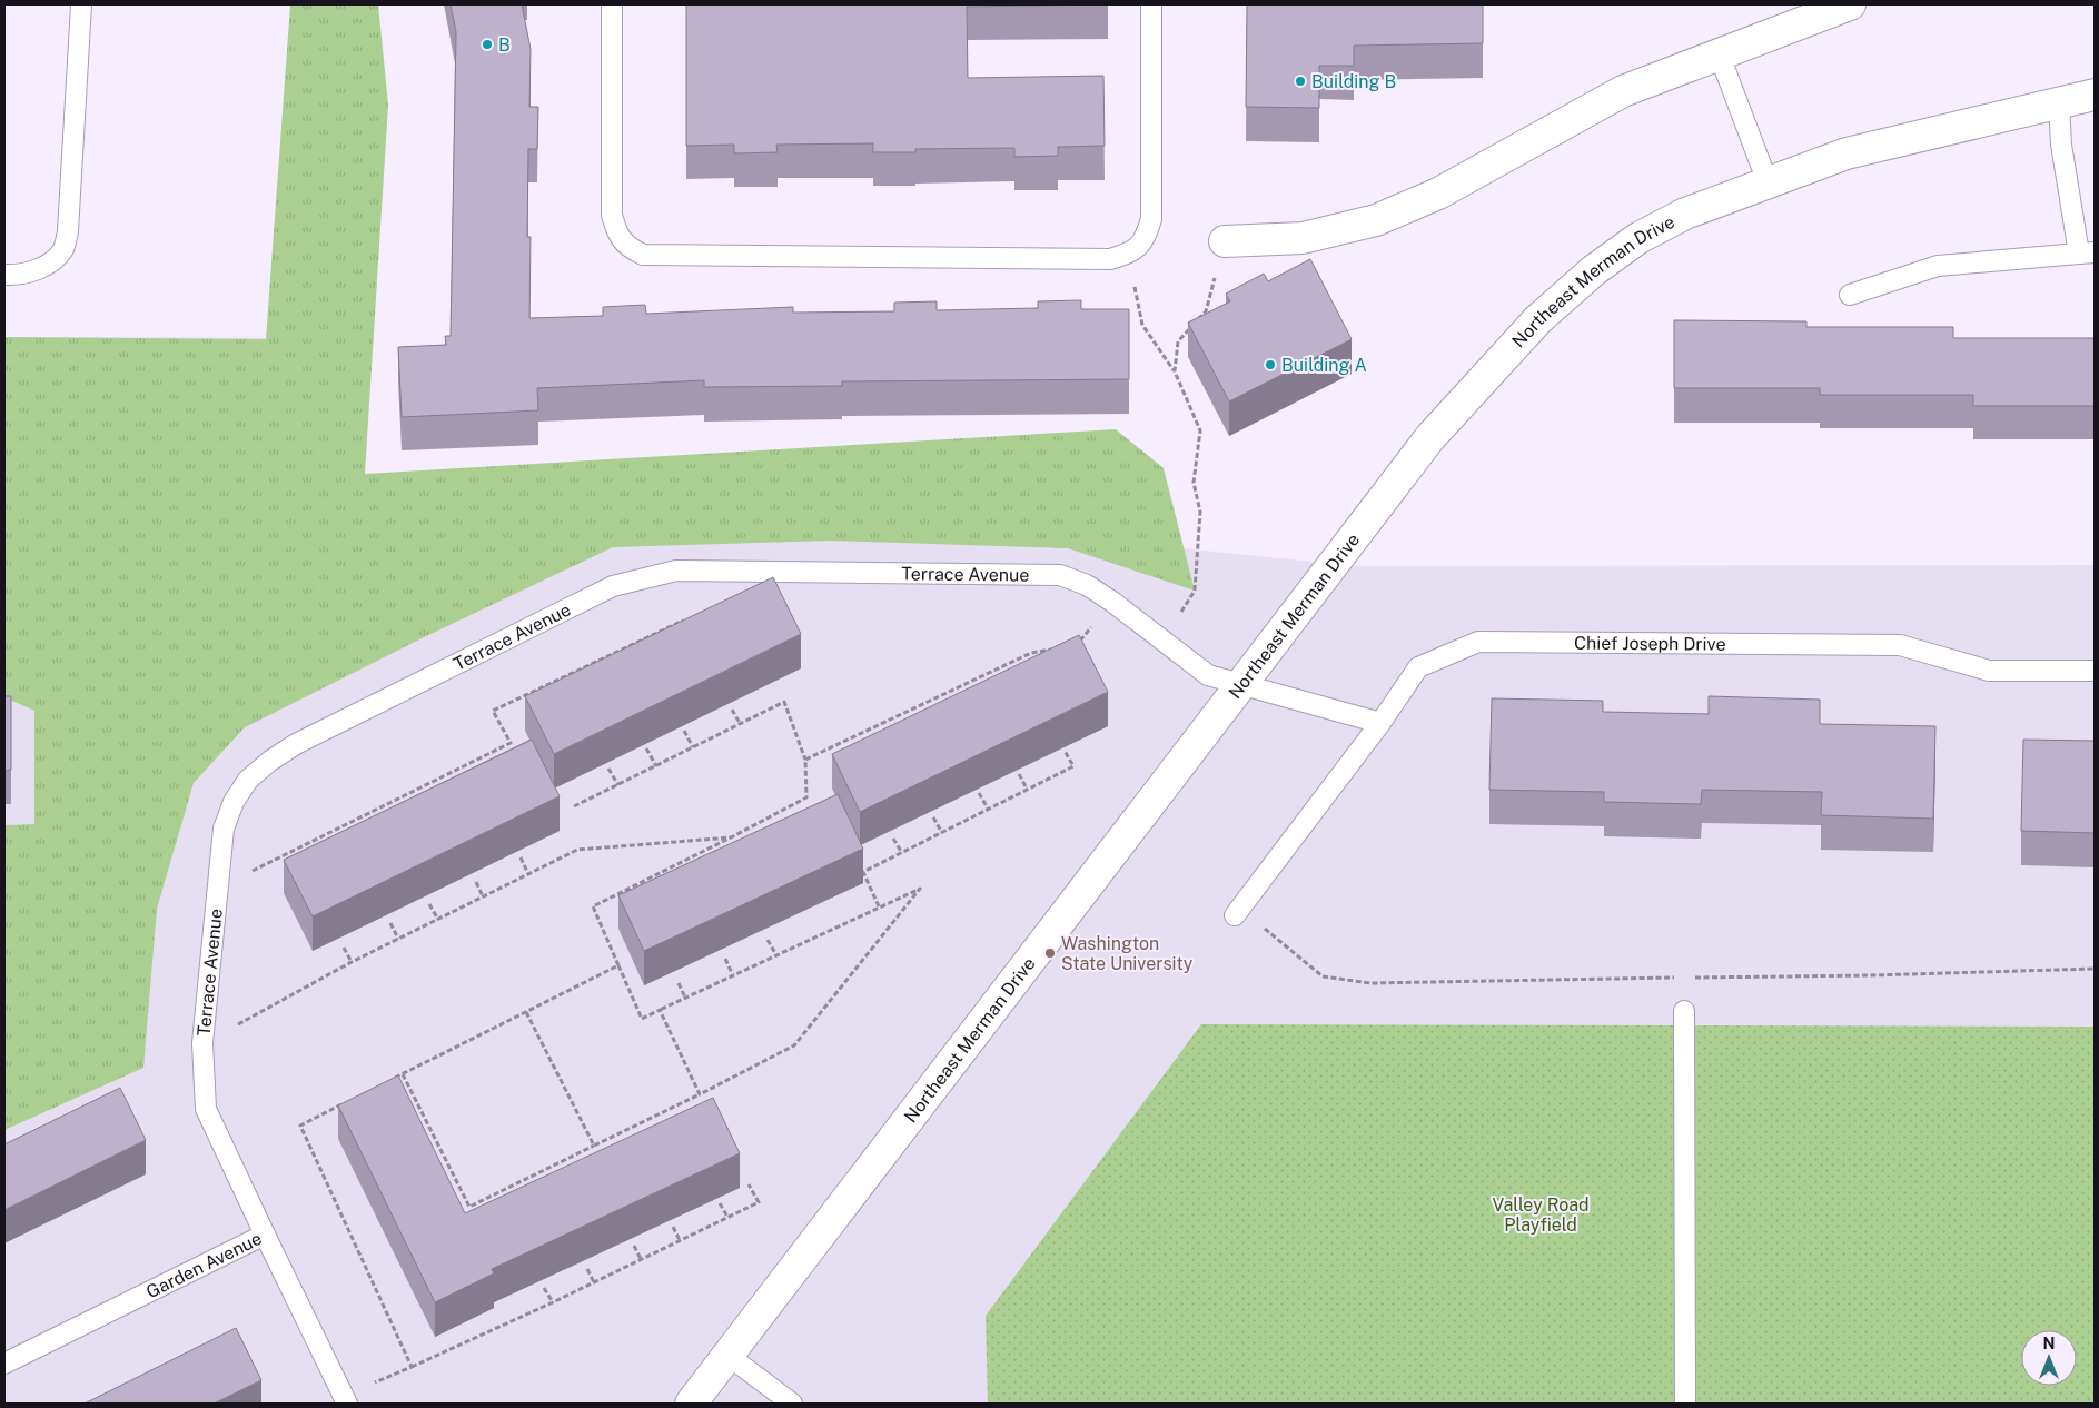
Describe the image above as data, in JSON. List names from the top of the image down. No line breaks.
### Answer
{"streets":{"street":["Northeast Merman Drive"],"lane":["Terrace Avenue","Chief Joseph Drive","Garden Avenue"]},"crossings":[["Northeast Merman Drive","Terrace Avenue"],["Terrace Avenue","Garden Avenue"]],"parks":["Valley Road Playfield"],"places":["B","Building B","Building A","Washington State University"],"north":"top"}
